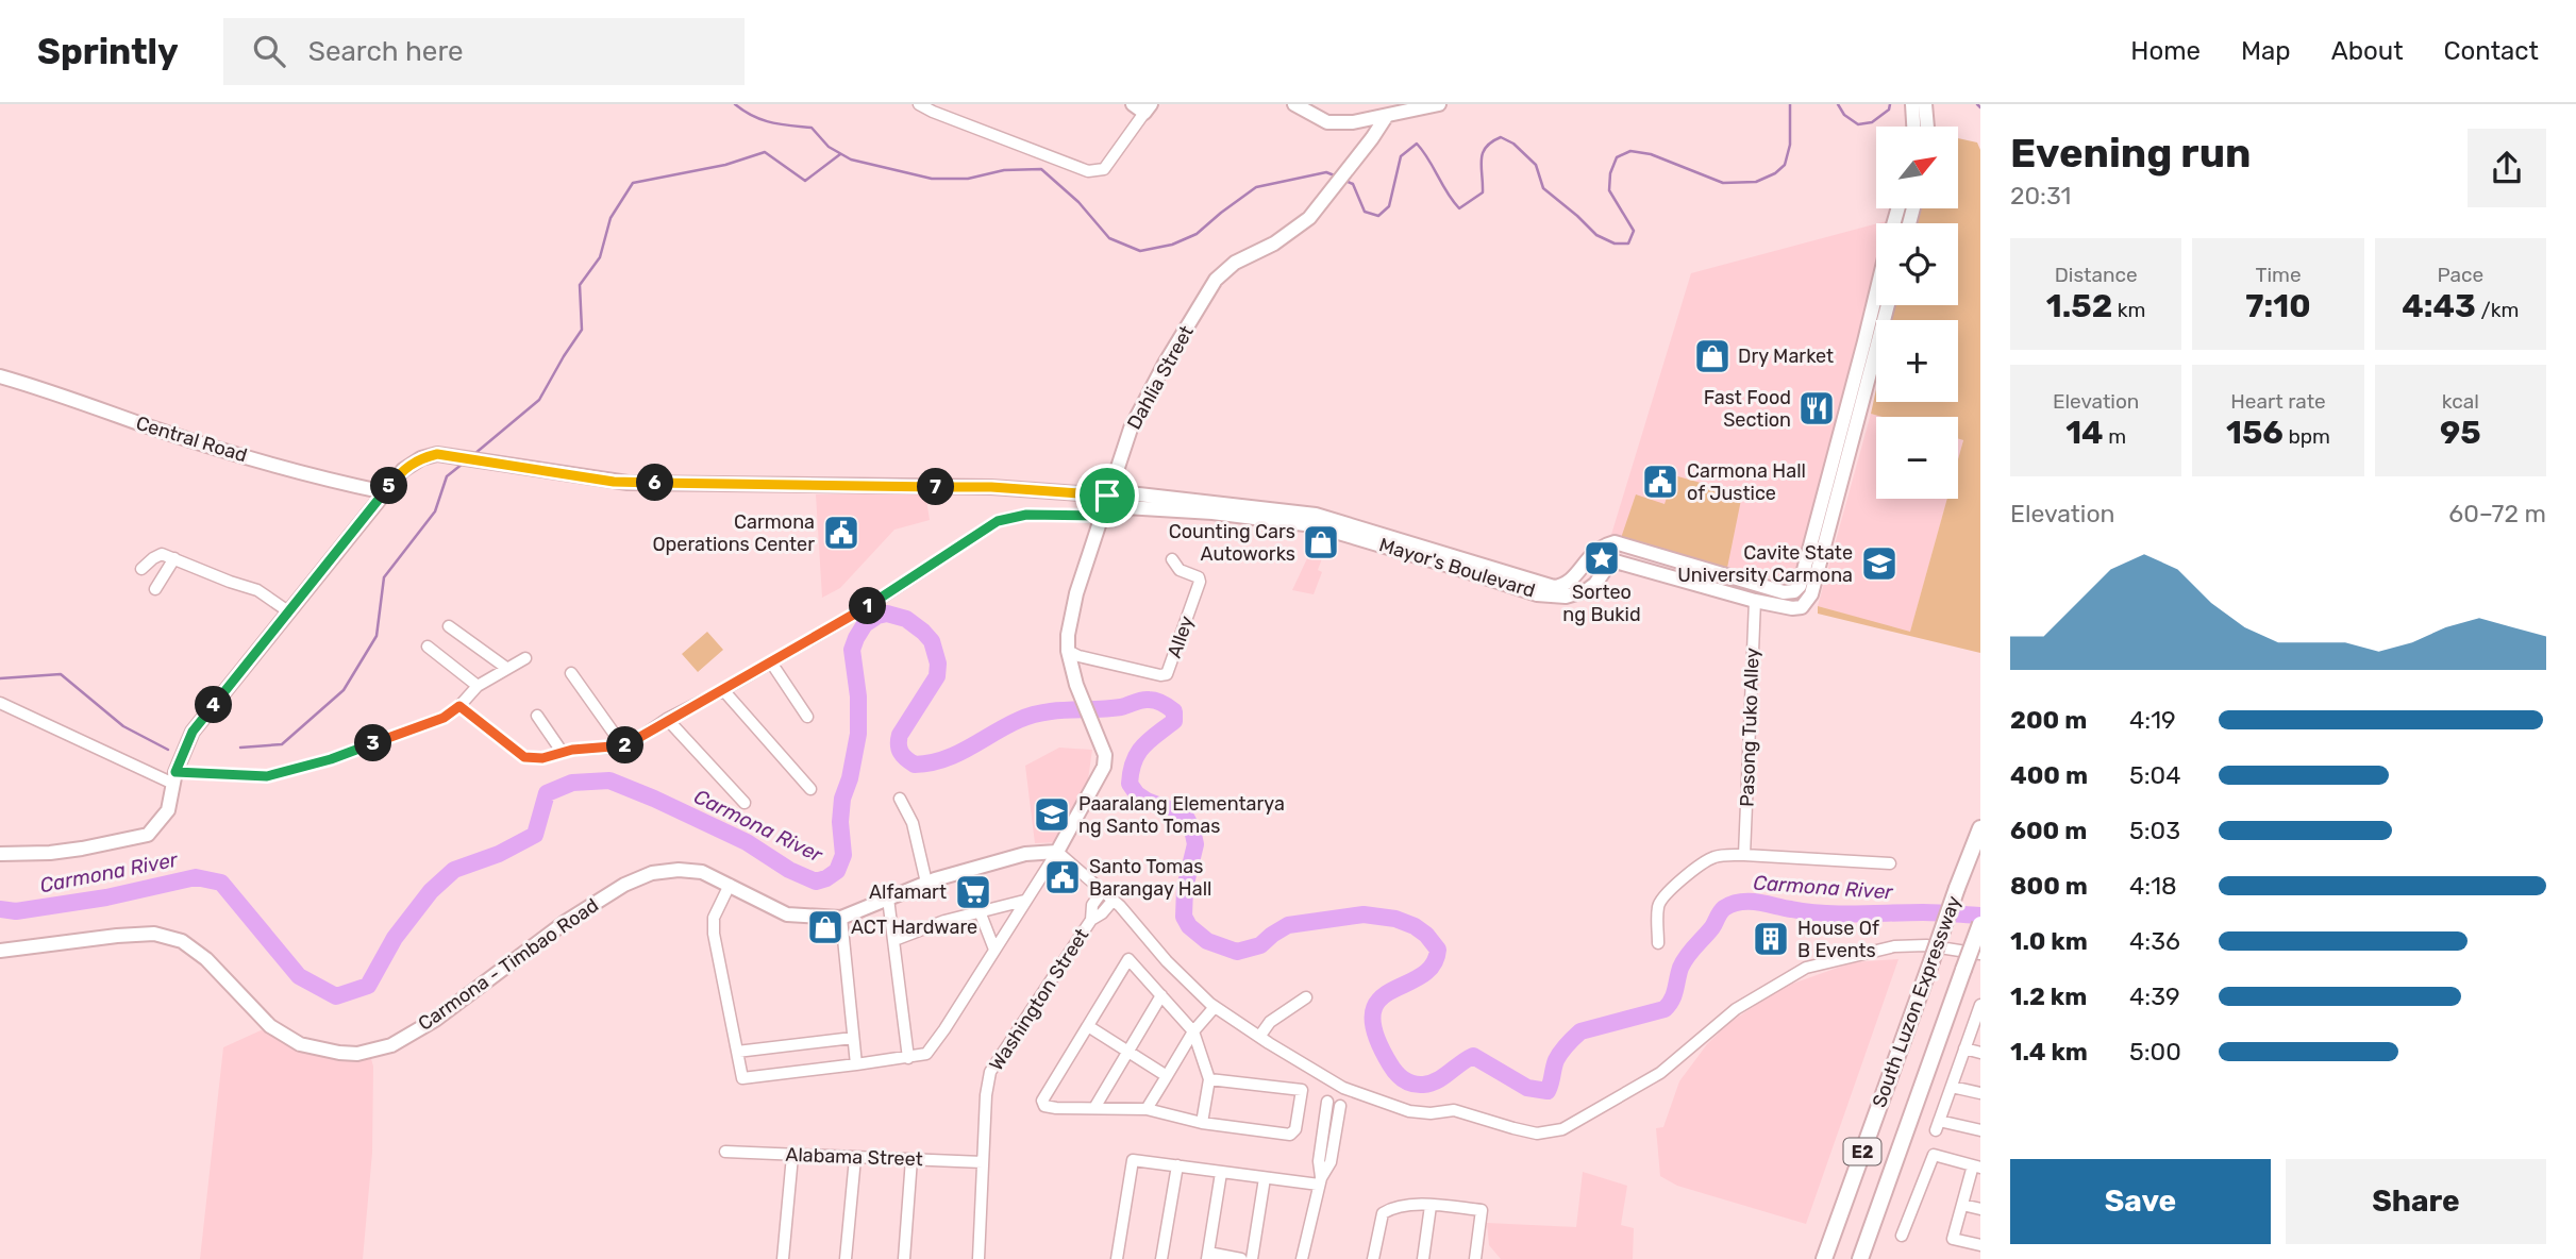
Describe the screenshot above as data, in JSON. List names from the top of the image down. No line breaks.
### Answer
{"streets":{"highway":["South Luzon Expressway","E2"],"main road":["Dahlia Street","Central Road","Mayor's Boulevard","Carmona - Timbao Road"],"street":["Alley","Pasong Tuko Alley","Washington Street","Alabama Street"]},"crossings":[["Dahlia Street","Mayor's Boulevard"],["Dahlia Street","Alley"],["Dahlia Street","Carmona - Timbao Road"],["Central Road","Mayor's Boulevard"],["Mayor's Boulevard","Pasong Tuko Alley"],["Washington Street","Alabama Street"]],"water":["Carmona River"],"places":{"shop":["Dry Market","Counting Cars Autoworks","ACT Hardware"],"restaurant":["Fast Food Section"],"public building":["Carmona Hall of Justice","Carmona Operations Center","Santo Tomas Barangay Hall"],"place":["Sorteo ng Bukid"],"school or university":["Cavite State University Carmona","Paaralang Elementarya ng Santo Tomas"],"supermarket":["Alfamart"],"building":["House Of B Events"]},"north":"top right","page":{"header":"Sprintly","search":"Search here","nav":["Home","Map","About","Contact"],"heading":["Evening run","20:31"],"map_buttons":["+","−"],"stats":[["Distance","1.52 km"],["Time","7:10"],["Pace","4:43 /km"],["Elevation","14 m"],["Heart rate","156 bpm"],["kcal","95"]],"pins":["6","5","7","1","4","3","2"],"chart":["Elevation","60–72 m"],"list":[{"name":"200 m","note":"4:19"},{"name":"400 m","note":"5:04"},{"name":"600 m","note":"5:03"},{"name":"800 m","note":"4:18"},{"name":"1.0 km","note":"4:36"},{"name":"1.2 km","note":"4:39"},{"name":"1.4 km","note":"5:00"}],"buttons":["Save","Share"]}}
